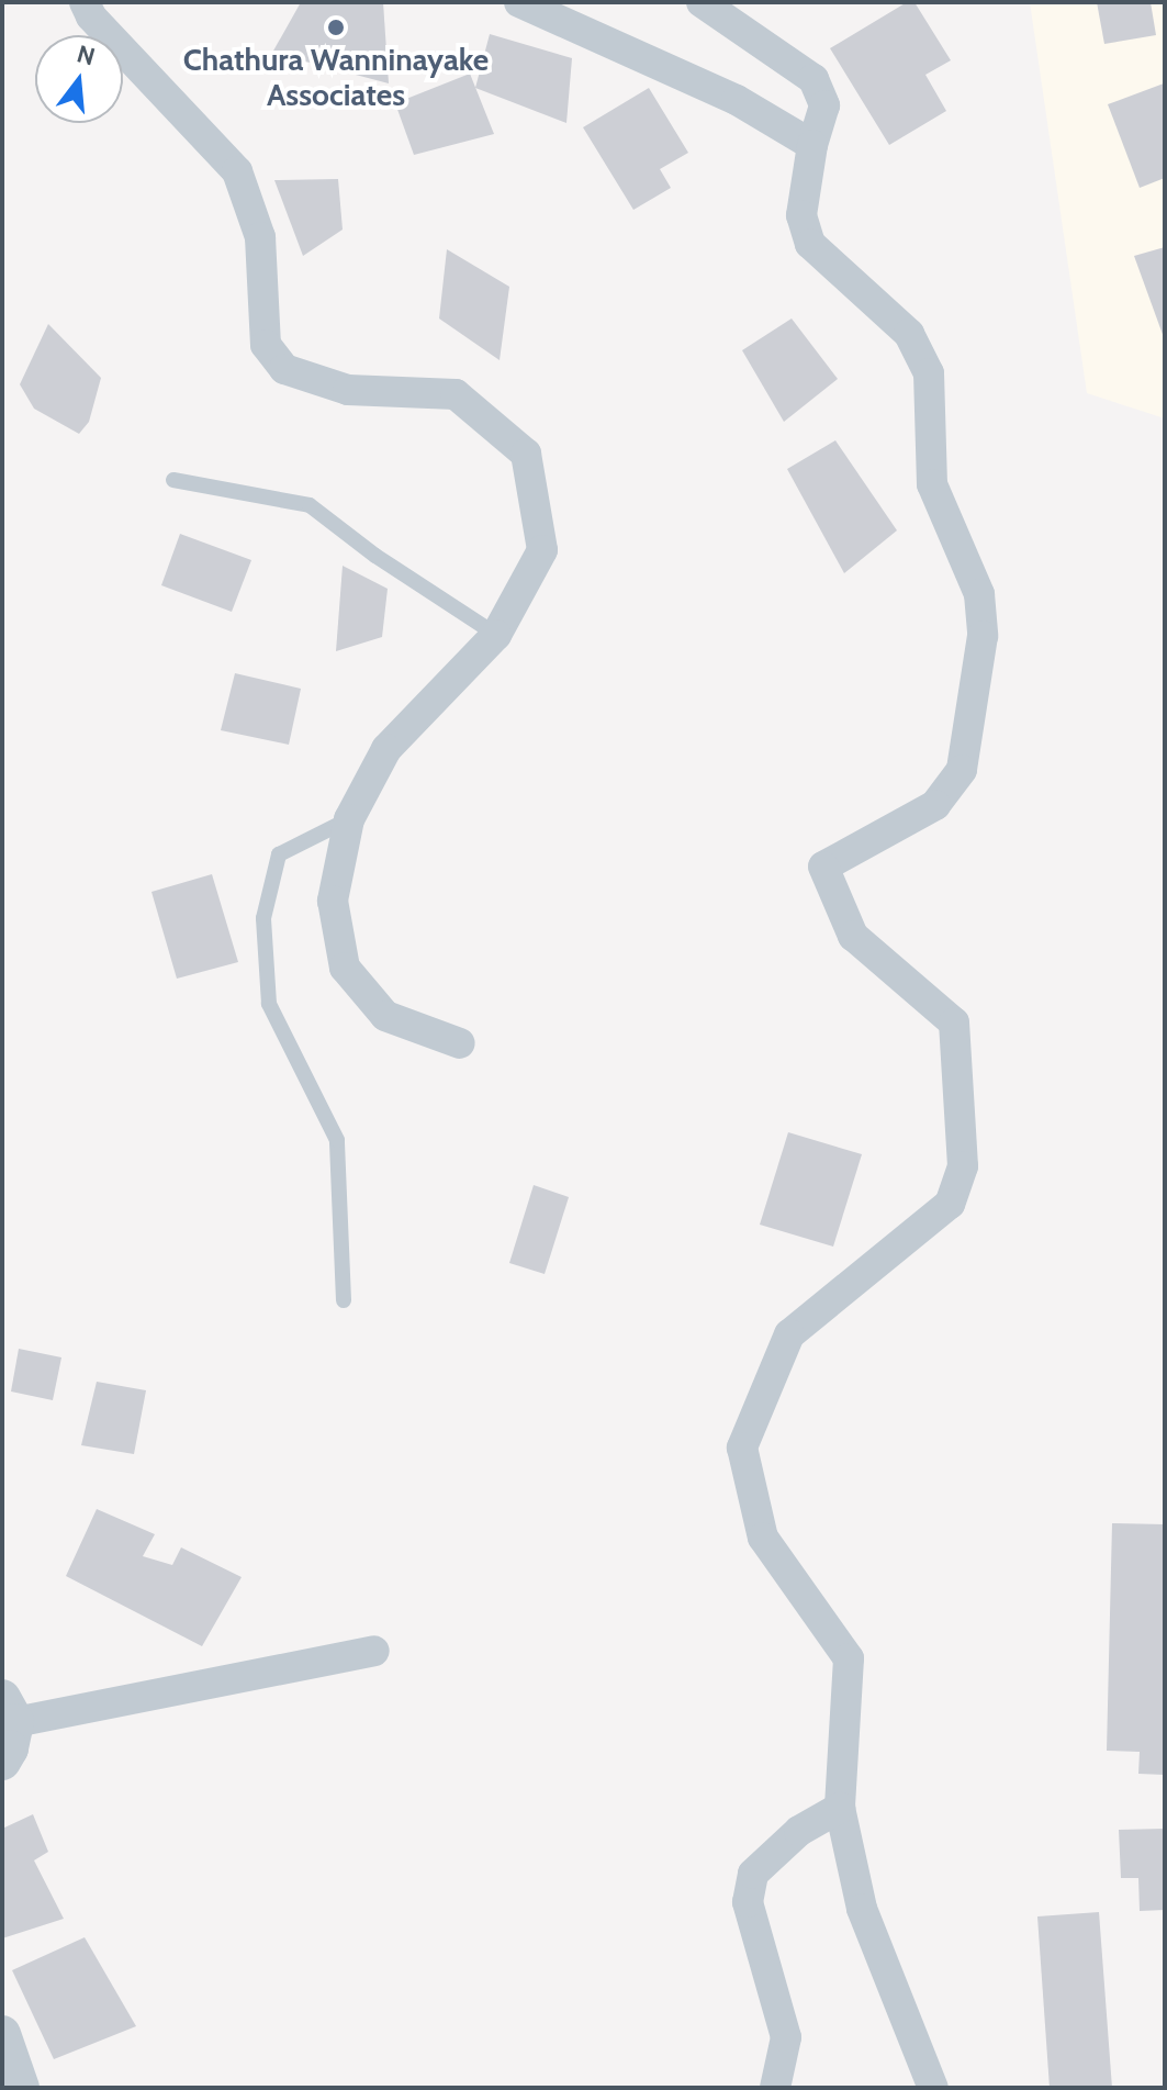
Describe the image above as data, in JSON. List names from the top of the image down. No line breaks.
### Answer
{"places":["Chathura Wanninayake Associates"],"north":"top"}
